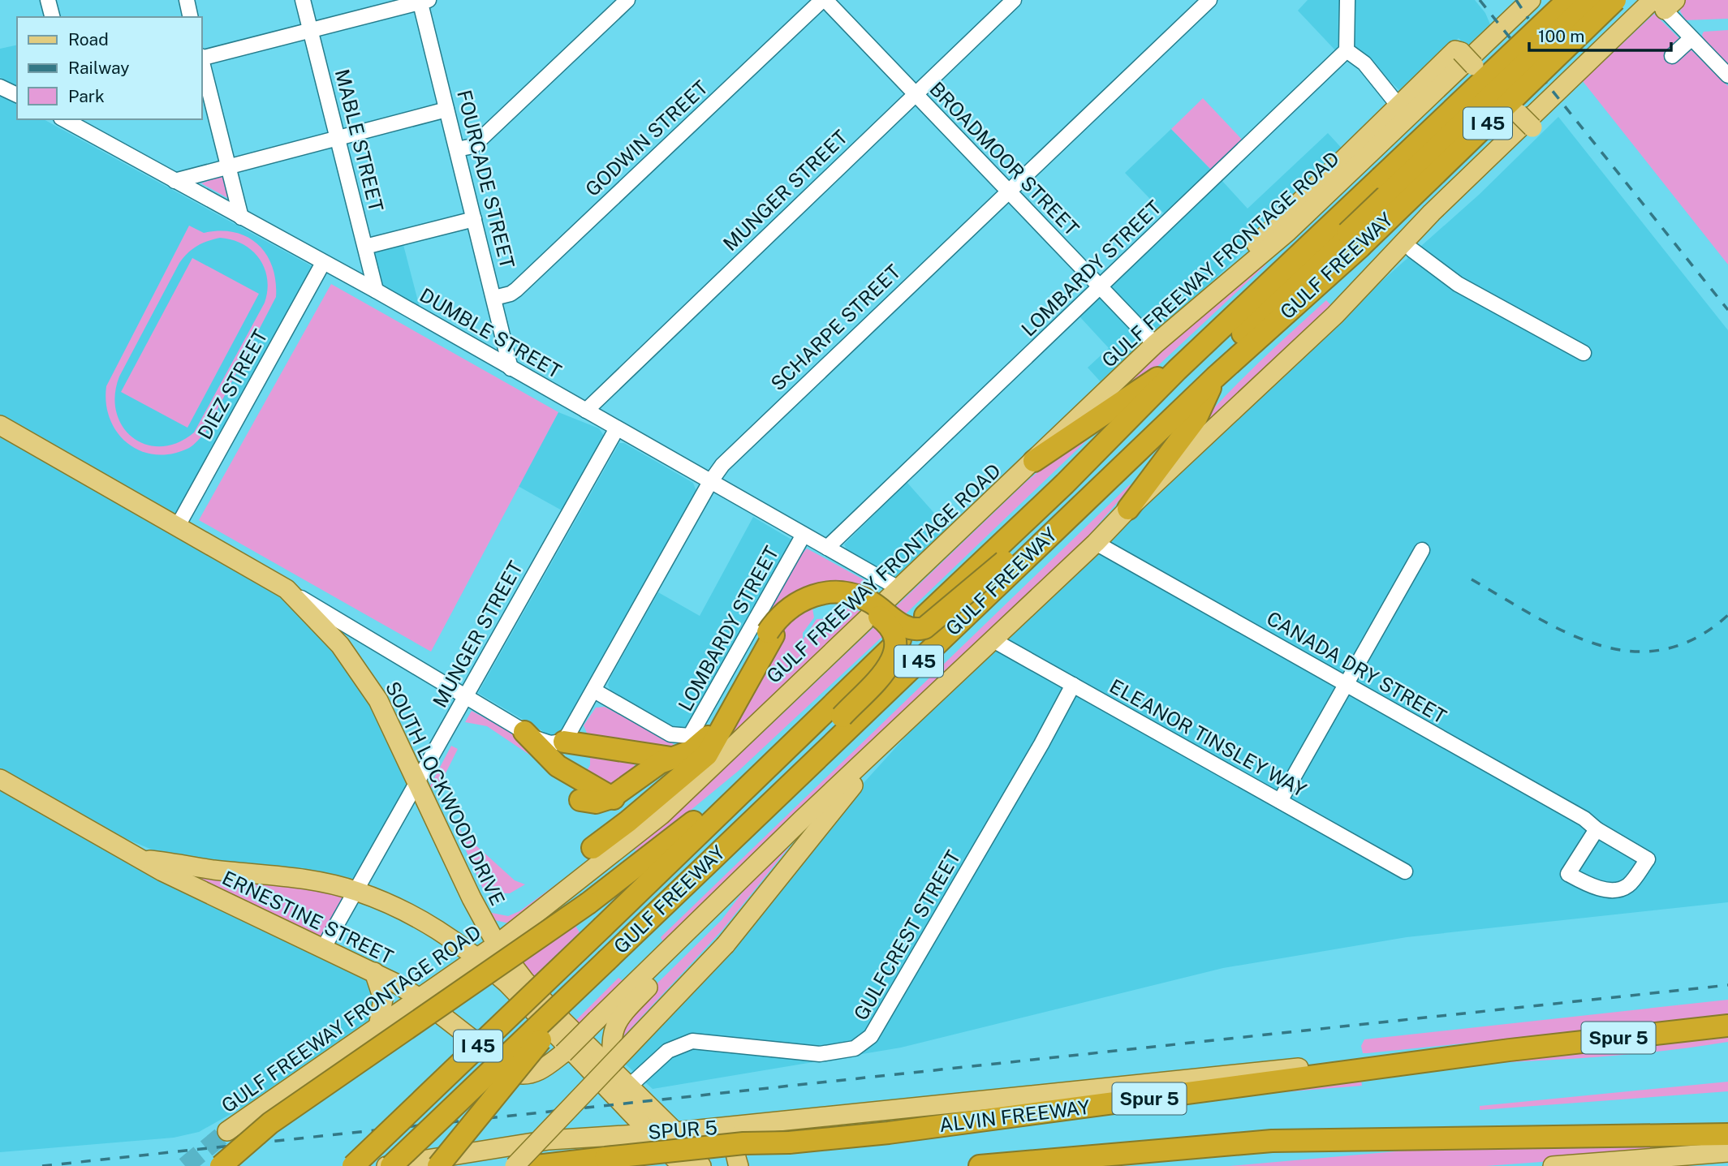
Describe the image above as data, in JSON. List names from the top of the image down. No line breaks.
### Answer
{"streets":{"highway":["I 45","GULF FREEWAY","Spur 5","ALVIN FREEWAY"],"main road":["GULF FREEWAY FRONTAGE ROAD","SOUTH LOCKWOOD DRIVE","ERNESTINE STREET"],"street":["GODWIN STREET","MABLE STREET","BROADMOOR STREET","FOURCADE STREET","MUNGER STREET","LOMBARDY STREET","SCHARPE STREET","DUMBLE STREET","DIEZ STREET","CANADA DRY STREET","ELEANOR TINSLEY WAY","GULFCREST STREET"]},"crossings":[["GODWIN STREET","BROADMOOR STREET"],["GODWIN STREET","FOURCADE STREET"],["MABLE STREET","DUMBLE STREET"],["BROADMOOR STREET","MUNGER STREET"],["BROADMOOR STREET","GULF FREEWAY FRONTAGE ROAD"],["BROADMOOR STREET","LOMBARDY STREET"],["BROADMOOR STREET","SCHARPE STREET"],["FOURCADE STREET","DUMBLE STREET"],["MUNGER STREET","DUMBLE STREET"],["MUNGER STREET","SOUTH LOCKWOOD DRIVE"],["MUNGER STREET","ERNESTINE STREET"],["GULF FREEWAY FRONTAGE ROAD","DUMBLE STREET"],["GULF FREEWAY FRONTAGE ROAD","SOUTH LOCKWOOD DRIVE"],["GULF FREEWAY FRONTAGE ROAD","ERNESTINE STREET"],["LOMBARDY STREET","SCHARPE STREET"],["LOMBARDY STREET","DUMBLE STREET"],["SCHARPE STREET","DUMBLE STREET"],["DUMBLE STREET","DIEZ STREET"],["DIEZ STREET","SOUTH LOCKWOOD DRIVE"],["ELEANOR TINSLEY WAY","GULFCREST STREET"],["SOUTH LOCKWOOD DRIVE","GULFCREST STREET"],["SOUTH LOCKWOOD DRIVE","Spur 5"],["Spur 5","ALVIN FREEWAY"]],"legend":["Road","Railway","Park"],"scale_bar":"100 m"}
